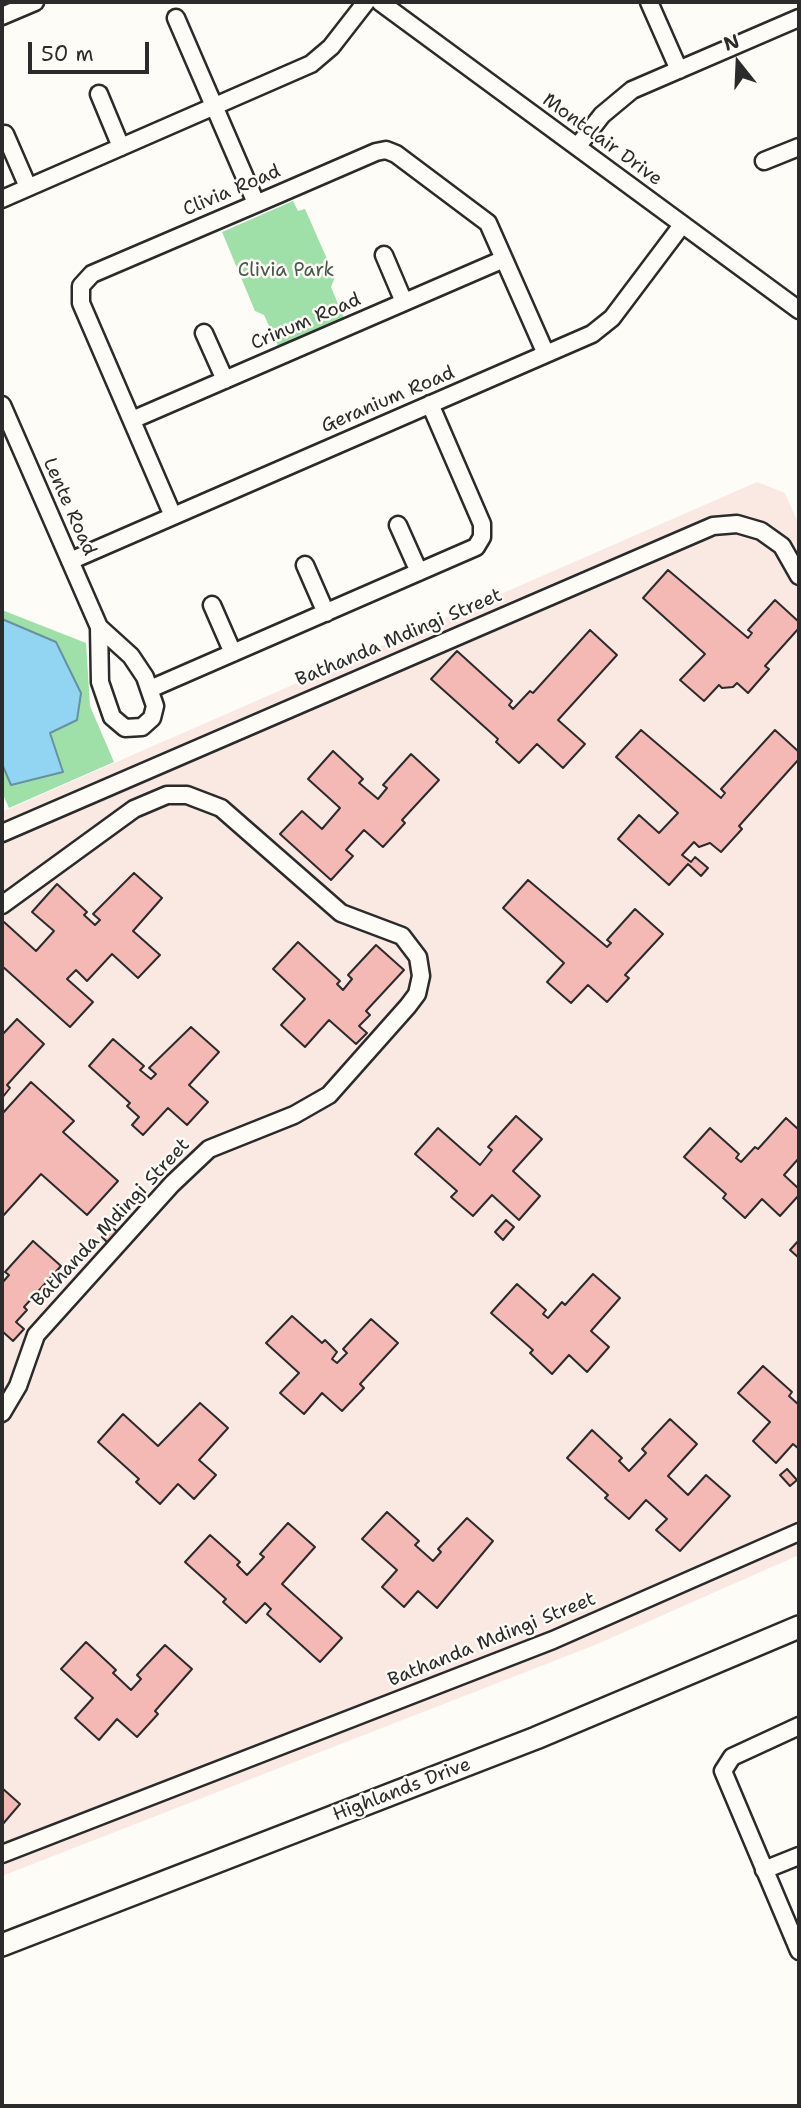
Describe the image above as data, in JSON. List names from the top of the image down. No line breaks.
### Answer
{"streets":{"main road":["Highlands Drive"],"street":["Montclair Drive","Clivia Road","Crinum Road","Geranium Road","Lente Road","Bathanda Mdingi Street"]},"crossings":[["Montclair Drive","Geranium Road"],["Clivia Road","Crinum Road"],["Clivia Road","Geranium Road"],["Geranium Road","Lente Road"]],"parks":["Clivia Park"],"scale_bar":"50 m","north":"top"}
